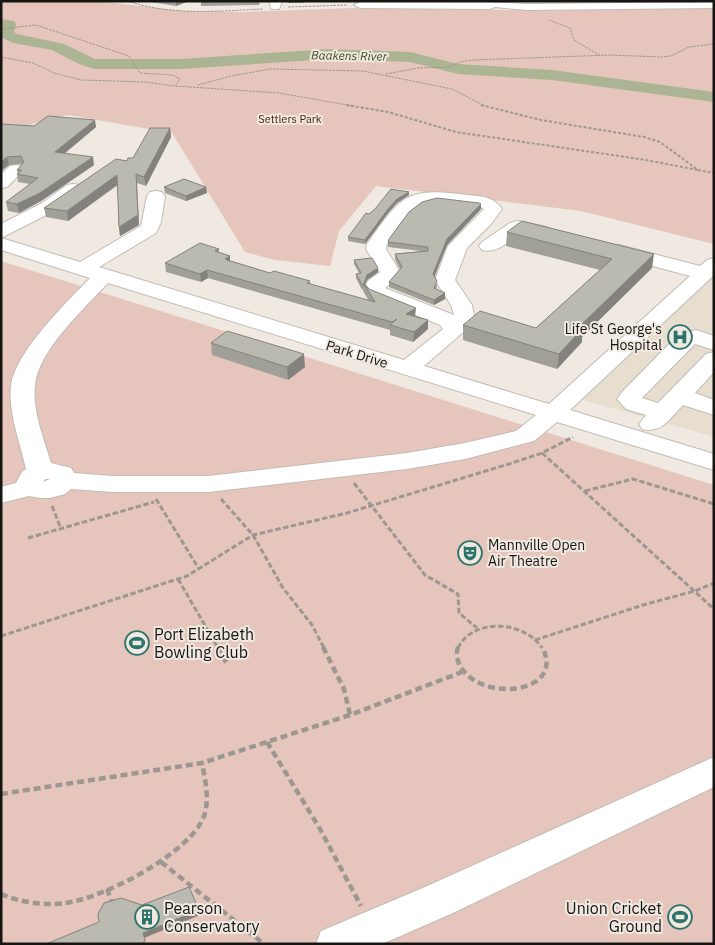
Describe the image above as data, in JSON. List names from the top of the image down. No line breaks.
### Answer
{"streets":{"street":["Park Drive"]},"water":["Baakens River"],"parks":["Settlers Park"],"places":{"hospital":["Life St George's Hospital"],"theatre":["Mannville Open Air Theatre"],"sports":["Port Elizabeth Bowling Club","Union Cricket Ground"],"building":["Pearson Conservatory"]}}
